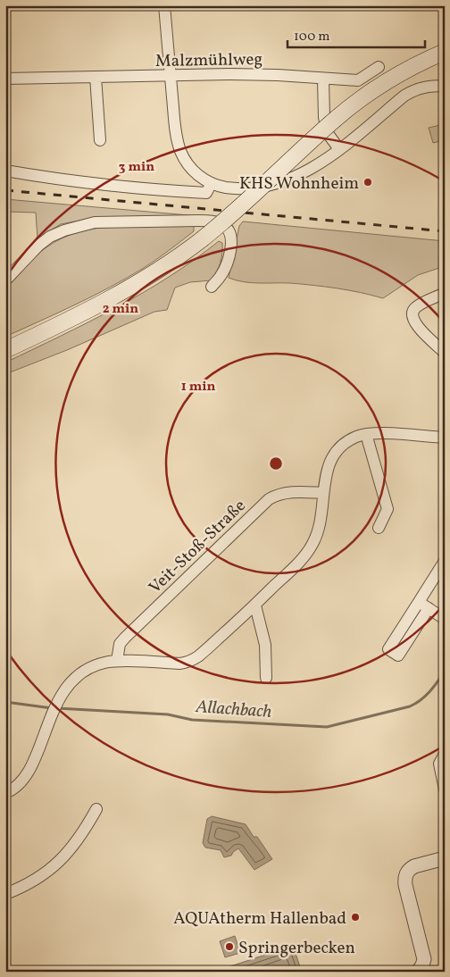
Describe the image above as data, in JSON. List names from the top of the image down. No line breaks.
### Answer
{"streets":{"street":["Malzmühlweg","Veit-Stoß-Straße"]},"water":["Allachbach"],"places":["KHS Wohnheim","AQUAtherm Hallenbad","Springerbecken"],"scale_bar":"100 m","rings":["3 min","2 min","1 min"]}
